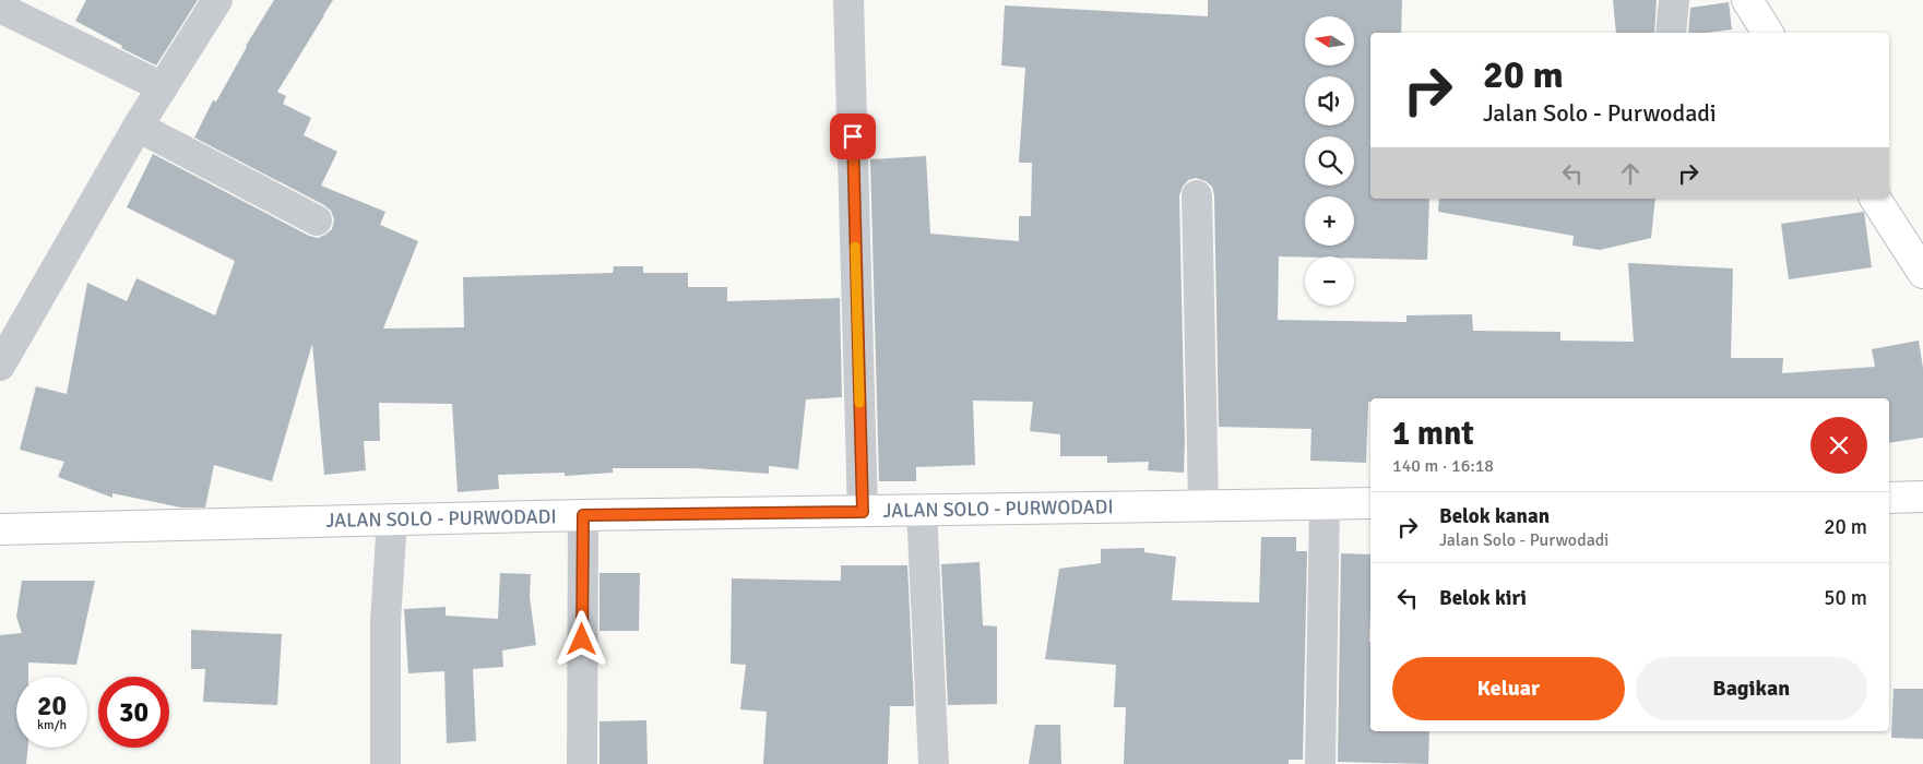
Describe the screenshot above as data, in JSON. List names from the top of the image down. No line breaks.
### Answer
{"streets":{"main road":["JALAN SOLO - PURWODADI"]},"north":"left","page":{"map_buttons":["+","−"],"turn":["20 m","Jalan Solo - Purwodadi"],"heading":["1 mnt","140 m · 16:18"],"list":[{"name":"Belok kanan","note":"Jalan Solo - Purwodadi","value":"20 m"},{"name":"Belok kiri","value":"50 m"}],"buttons":["Keluar","Bagikan"],"speed":"20 km/h","limit":"30"}}
